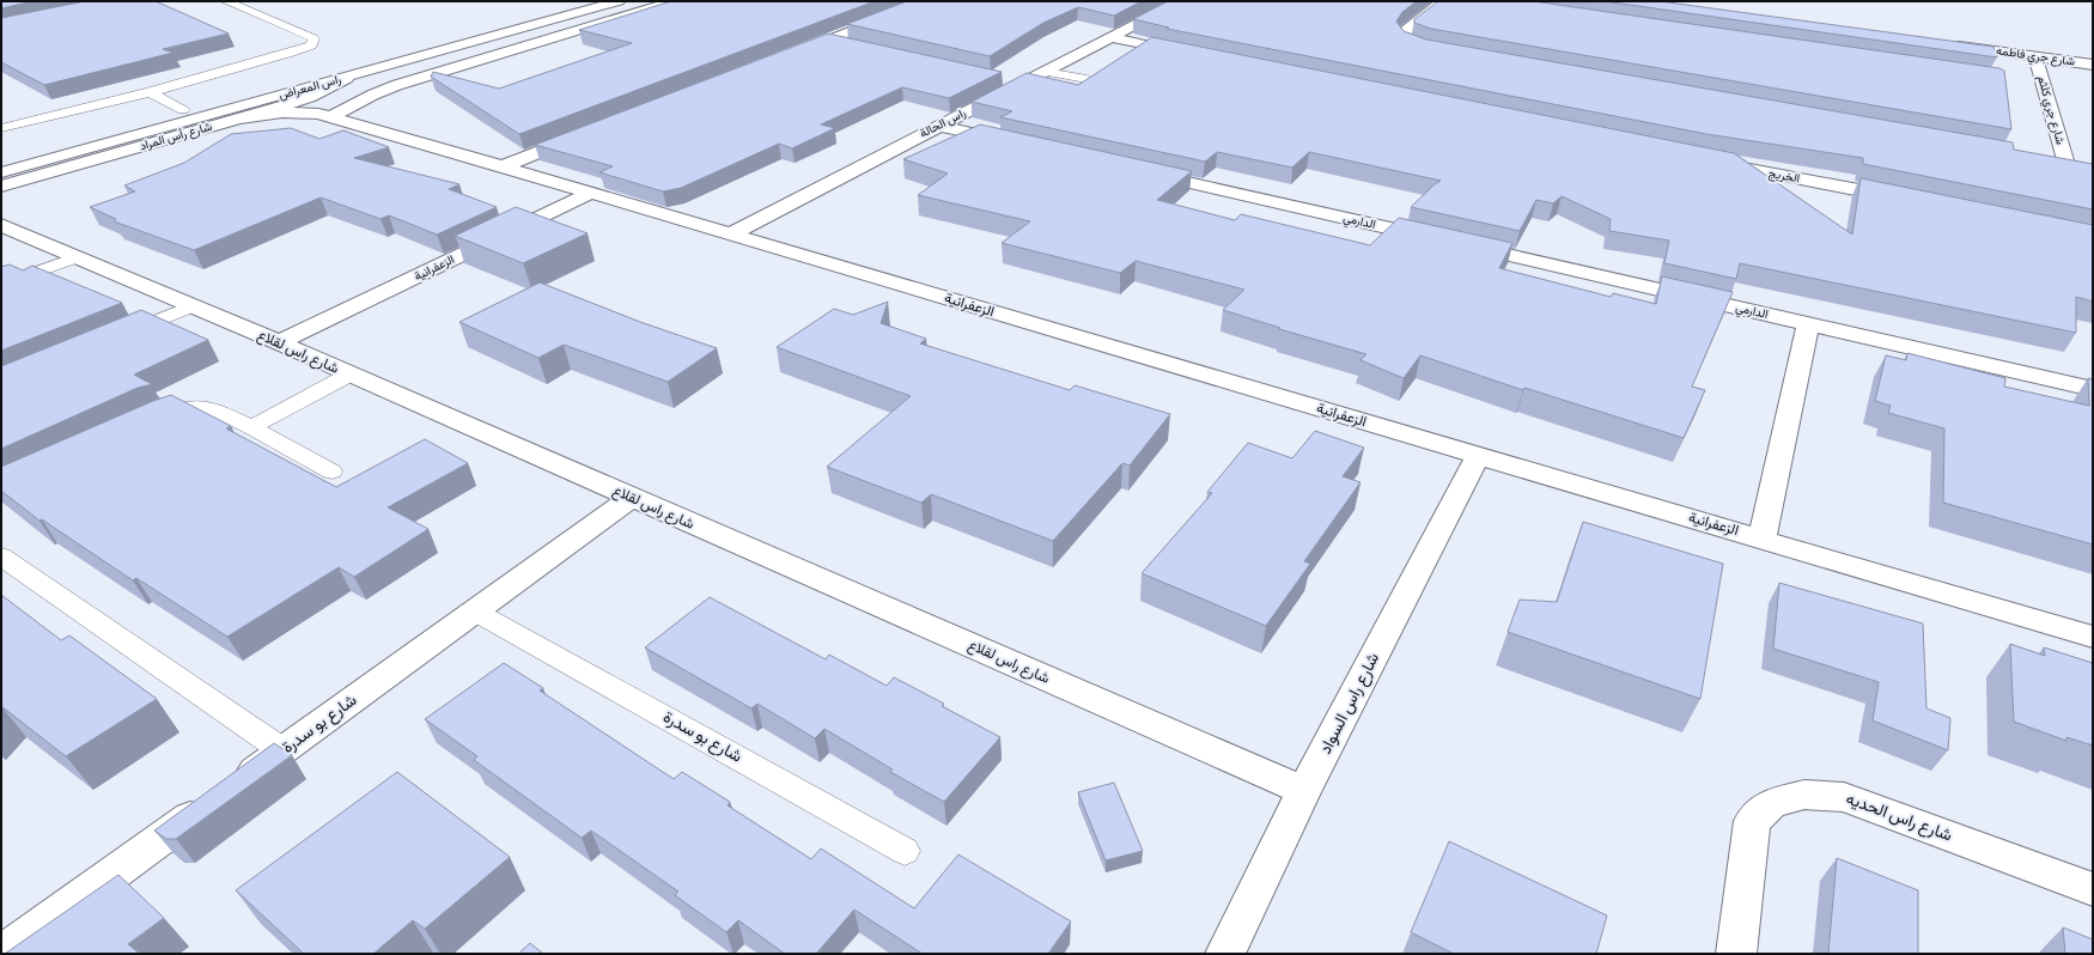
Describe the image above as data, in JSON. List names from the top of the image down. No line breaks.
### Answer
{"streets":{"street":["شارع جري فاطمه","راس المعراض","شارع جري كلثم","راس الحالة","شارع رأس المراد","الخريج","الدارمي","الزعفرانية","شارع راس لقلاع","شارع راس السواد","شارع بو سدرة","شارع راس الحديه"]},"crossings":[["شارع جري فاطمه","شارع جري كلثم"],["راس المعراض","شارع رأس المراد"],["راس الحالة","الزعفرانية"],["شارع رأس المراد","الزعفرانية"],["الزعفرانية","شارع راس لقلاع"],["الزعفرانية","شارع راس السواد"],["شارع راس لقلاع","شارع راس السواد"],["شارع راس لقلاع","شارع بو سدرة"]]}
